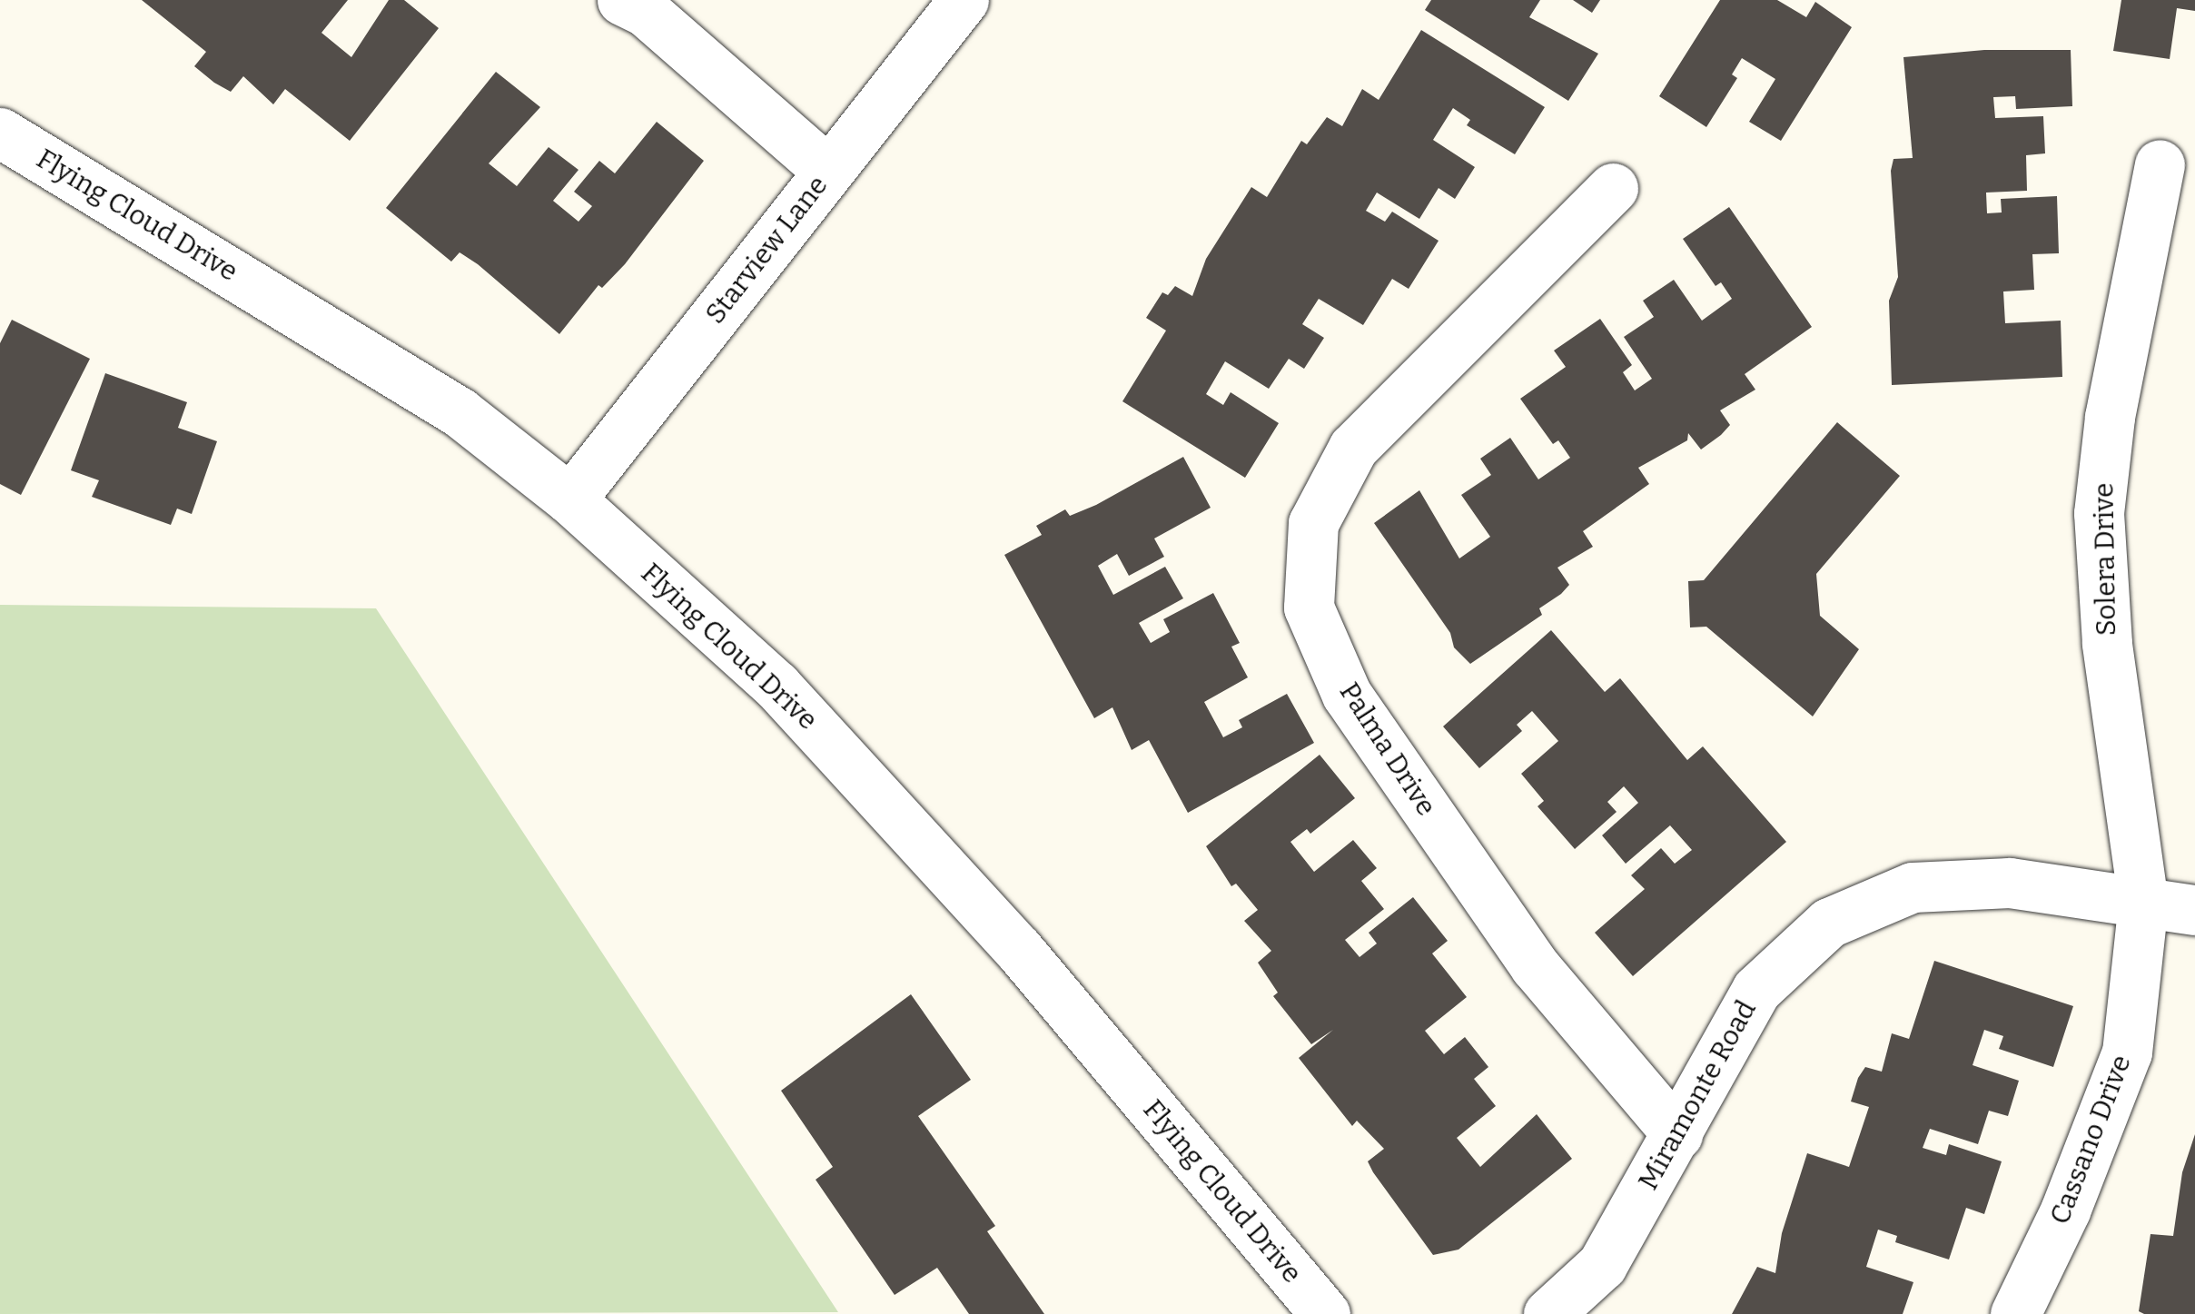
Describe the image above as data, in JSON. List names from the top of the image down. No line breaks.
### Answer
{"streets":{"street":["Flying Cloud Drive","Starview Lane","Solera Drive","Palma Drive","Miramonte Road","Cassano Drive"]},"crossings":[["Flying Cloud Drive","Starview Lane"],["Solera Drive","Miramonte Road"],["Solera Drive","Cassano Drive"],["Palma Drive","Miramonte Road"],["Miramonte Road","Cassano Drive"]]}
